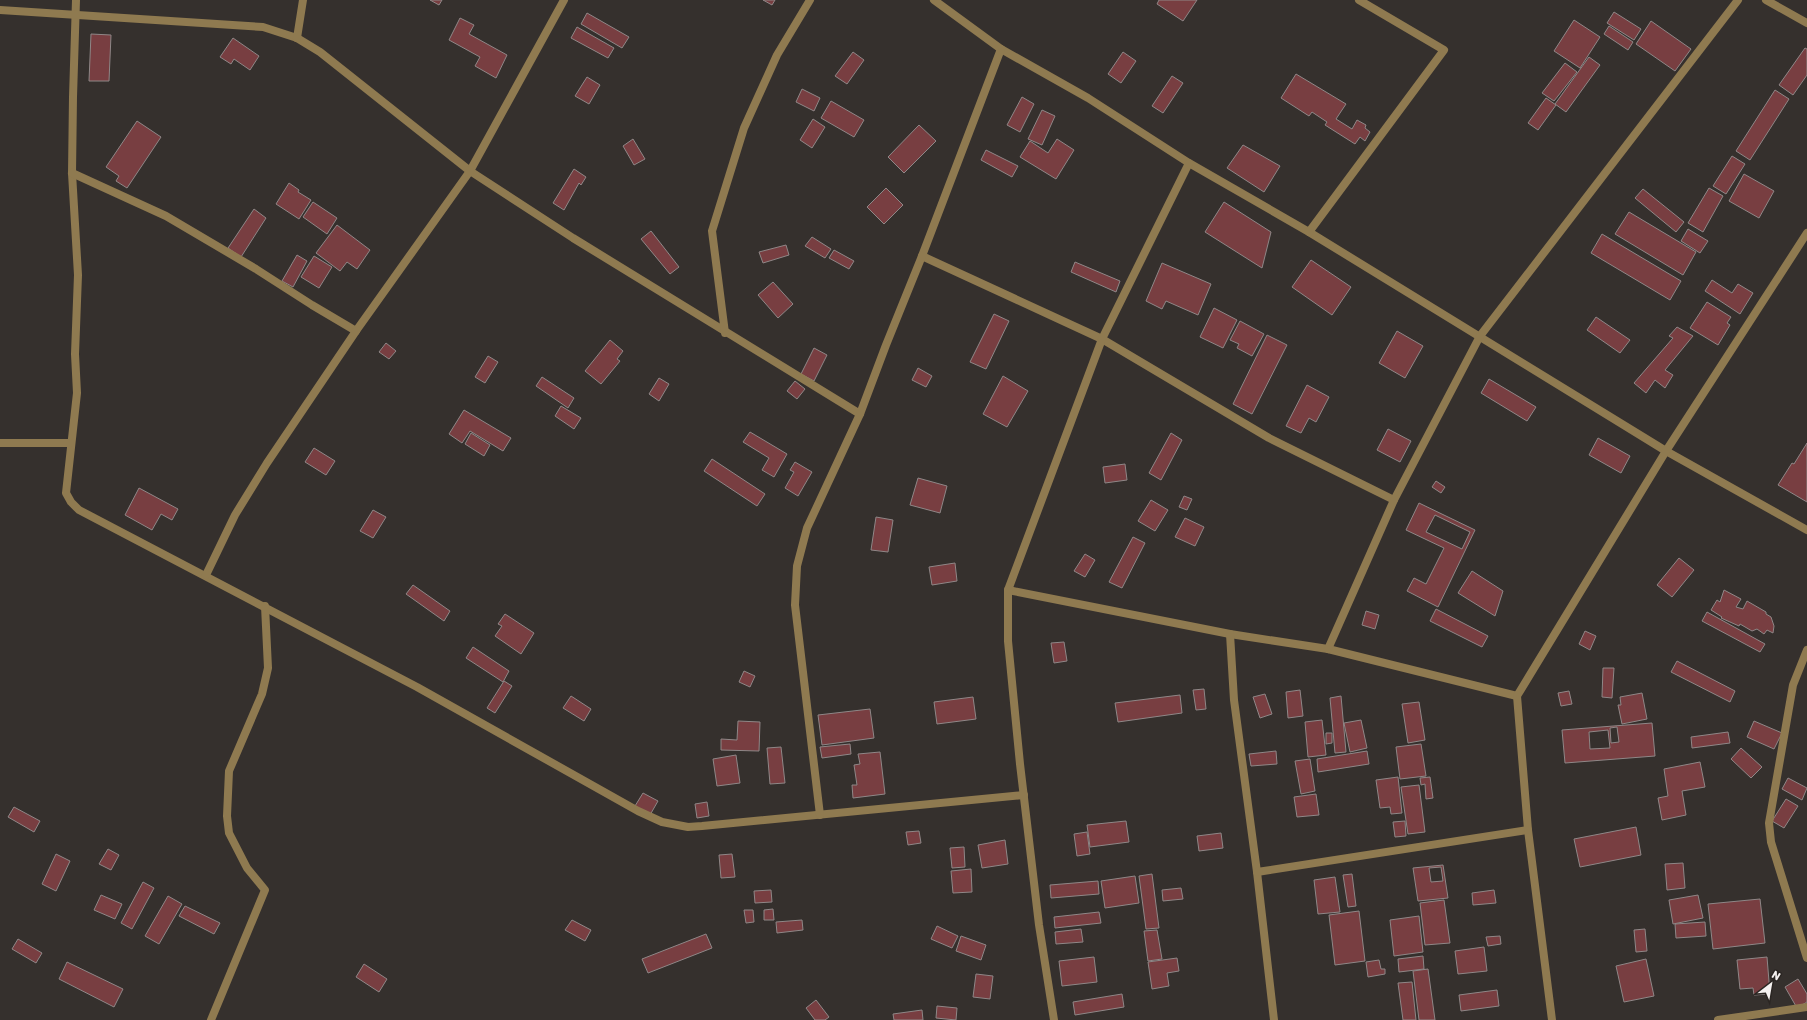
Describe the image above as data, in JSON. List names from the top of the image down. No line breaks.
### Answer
{"north":"top right"}
